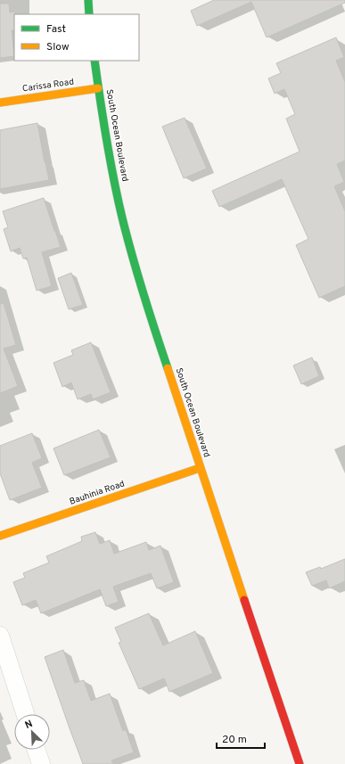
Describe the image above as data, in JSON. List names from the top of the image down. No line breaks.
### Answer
{"streets":{"main road":["Carissa Road","South Ocean Boulevard","Bauhinia Road"]},"crossings":[["Carissa Road","South Ocean Boulevard"],["South Ocean Boulevard","Bauhinia Road"]],"legend":["Fast","Slow"],"scale_bar":"20 m","north":"top left"}
